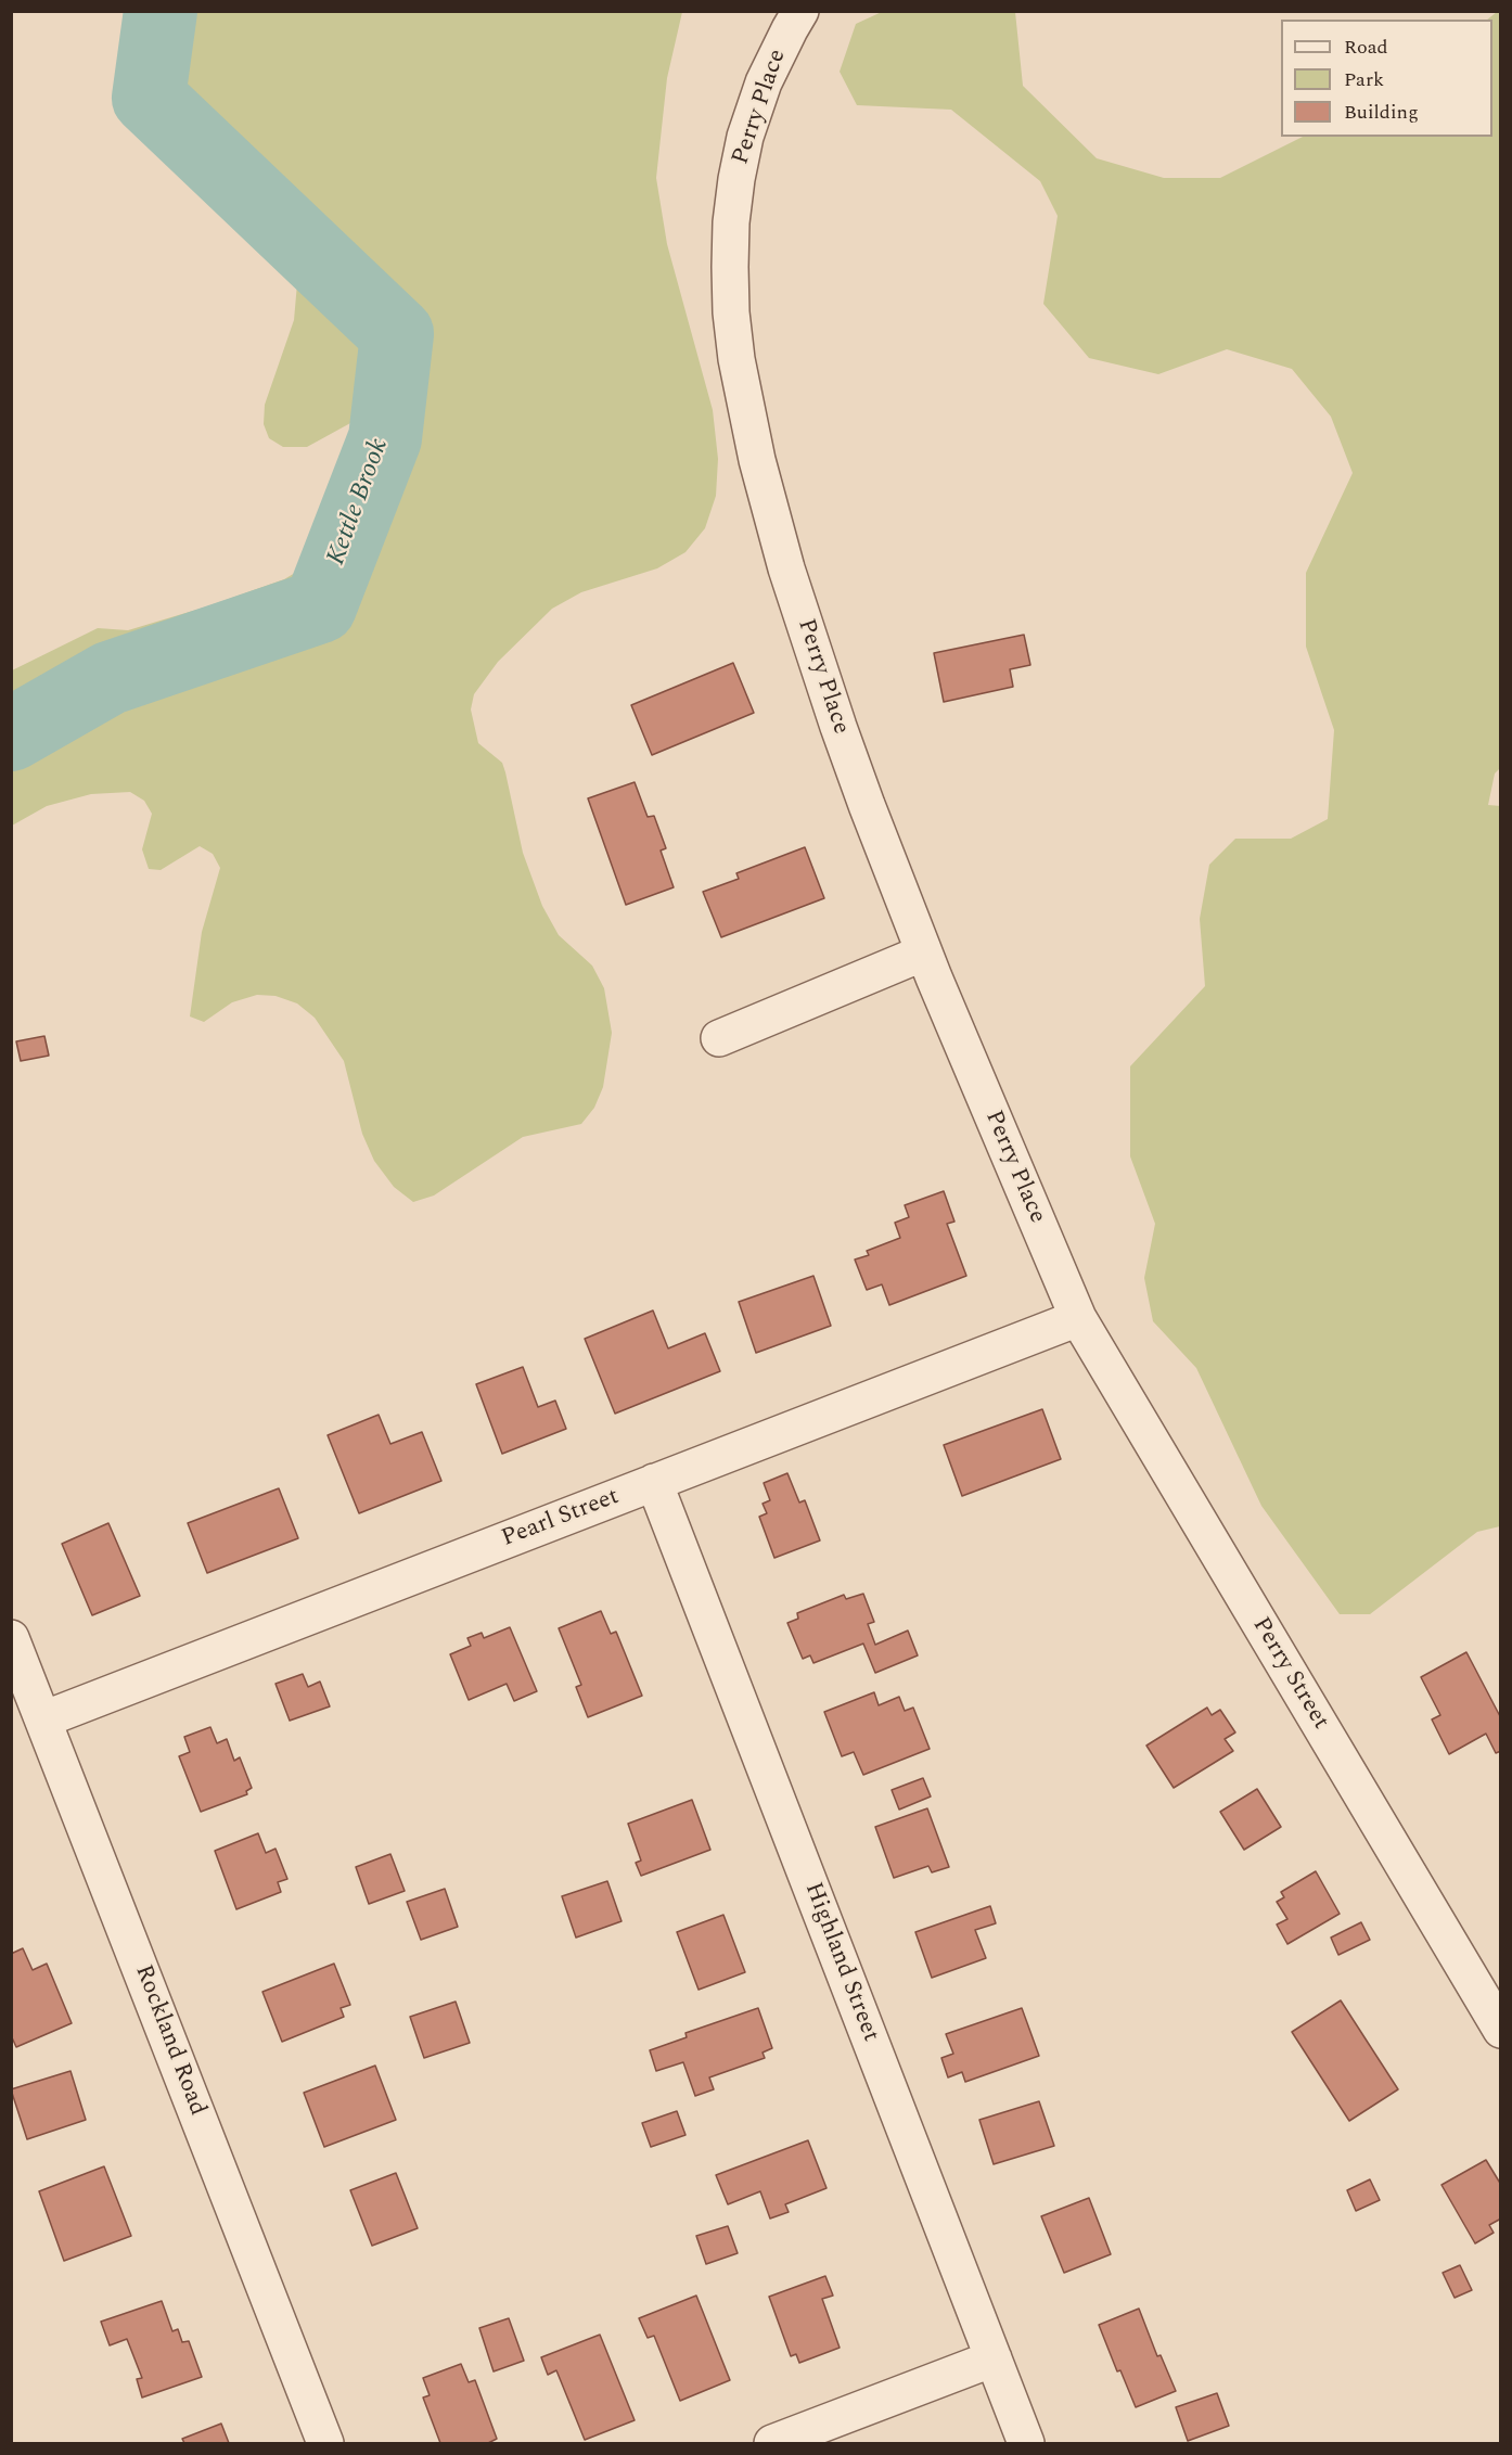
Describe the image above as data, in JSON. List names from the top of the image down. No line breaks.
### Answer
{"streets":{"street":["Perry Place","Pearl Street","Perry Street","Highland Street","Rockland Road"]},"crossings":[["Perry Place","Pearl Street"],["Perry Place","Perry Street"],["Pearl Street","Perry Street"],["Pearl Street","Highland Street"],["Pearl Street","Rockland Road"]],"water":["Kettle Brook"],"legend":["Road","Park","Building"]}
